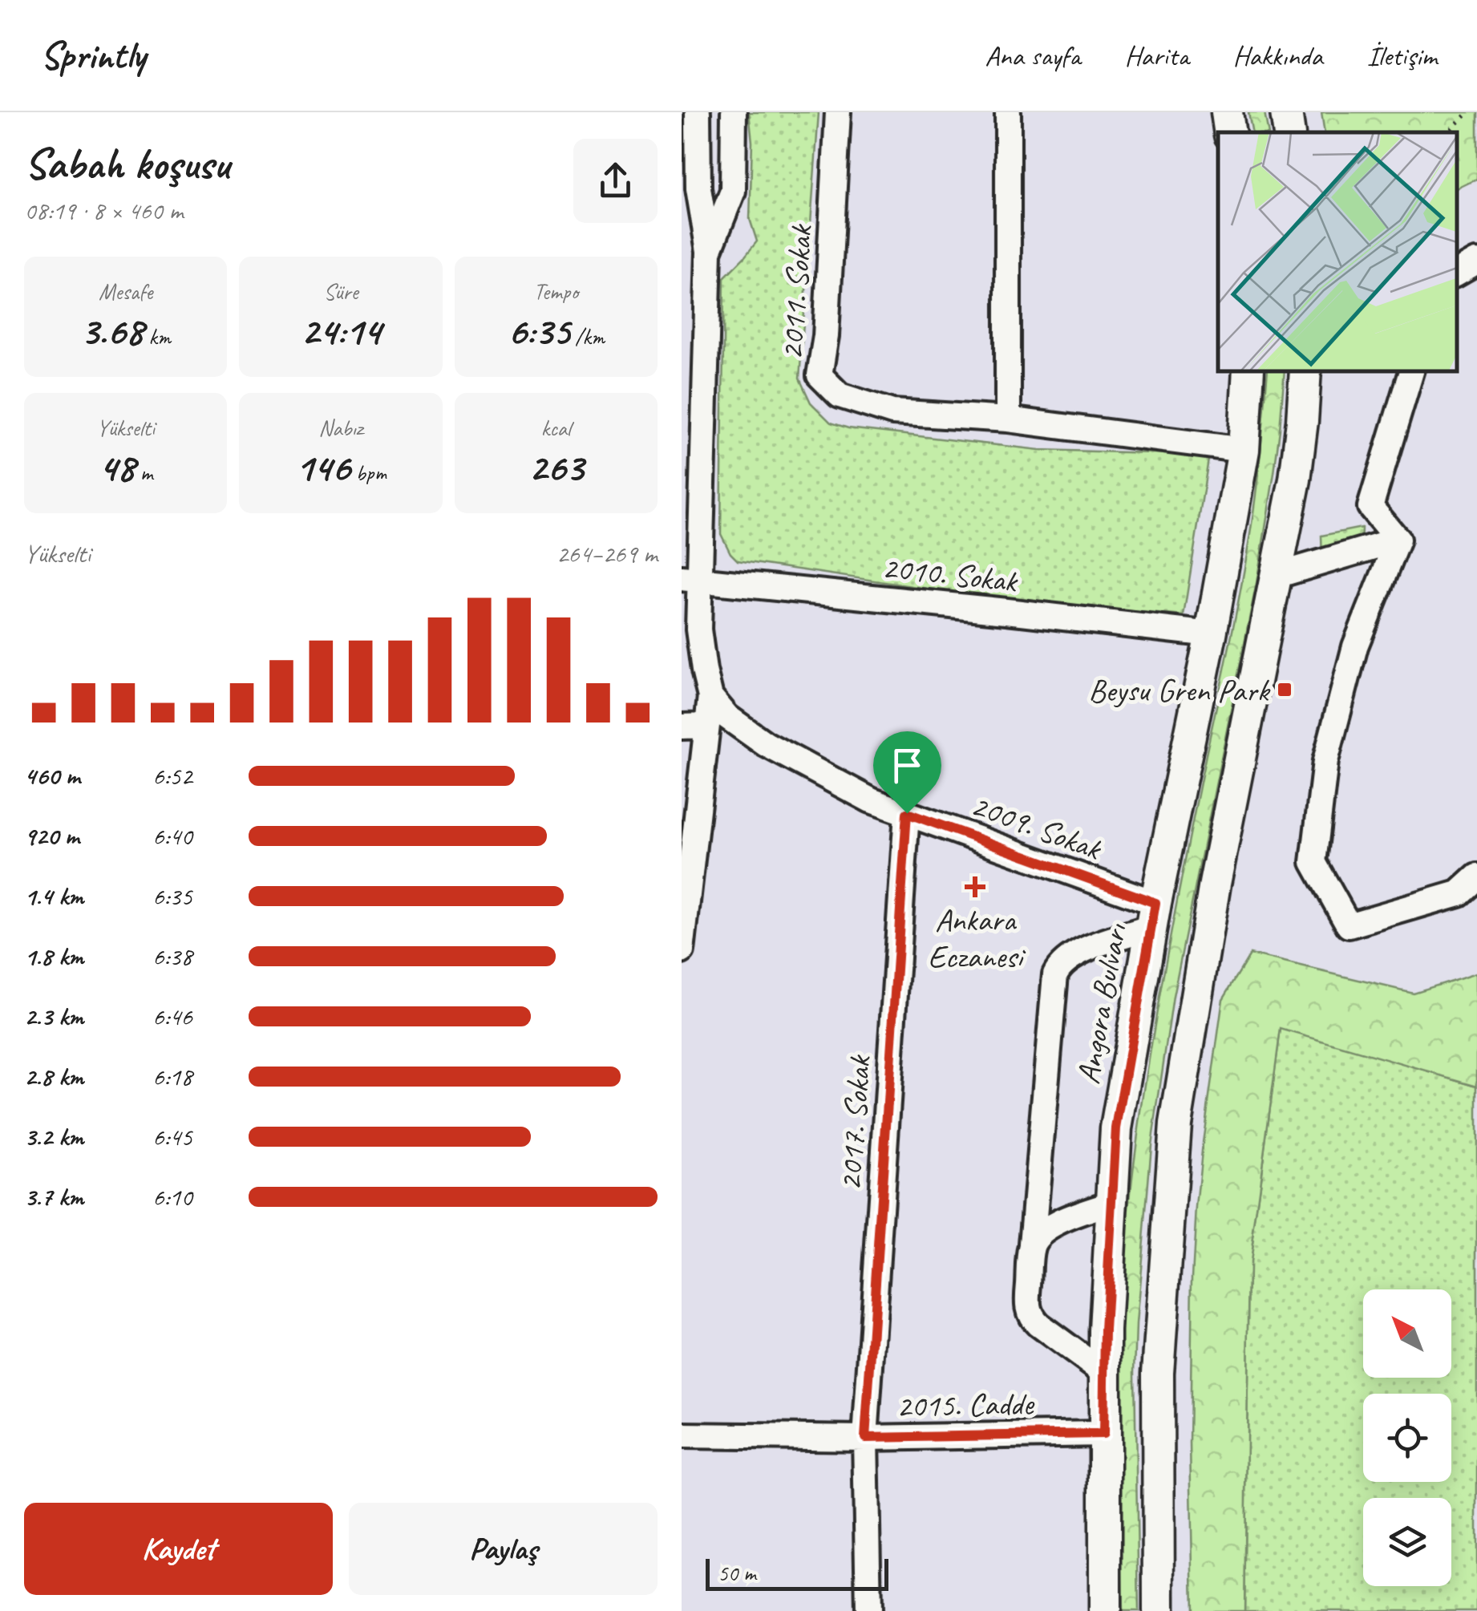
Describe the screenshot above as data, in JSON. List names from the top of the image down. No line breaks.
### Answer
{"streets":{"main road":["Angora Bulvarı"],"street":["2011. Sokak","2010. Sokak","2009. Sokak","2017. Sokak","2015. Cadde"]},"crossings":[["2011. Sokak","Angora Bulvarı"],["2010. Sokak","Angora Bulvarı"],["2009. Sokak","Angora Bulvarı"],["2009. Sokak","2017. Sokak"],["Angora Bulvarı","2015. Cadde"],["2017. Sokak","2015. Cadde"]],"places":{"transit":["Beysu Gren Park"],"health":["Ankara Eczanesi"]},"scale_bar":"50 m","north":"top left","page":{"header":"Sprintly","nav":["Ana sayfa","Harita","Hakkında","İletişim"],"heading":["Sabah koşusu","08:19 · 8 × 460 m"],"stats":[["Mesafe","3.68 km"],["Süre","24:14"],["Tempo","6:35 /km"],["Yükselti","48 m"],["Nabız","146 bpm"],["kcal","263"]],"chart":["Yükselti","264–269 m"],"list":[{"name":"460 m","note":"6:52"},{"name":"920 m","note":"6:40"},{"name":"1.4 km","note":"6:35"},{"name":"1.8 km","note":"6:38"},{"name":"2.3 km","note":"6:46"},{"name":"2.8 km","note":"6:18"},{"name":"3.2 km","note":"6:45"},{"name":"3.7 km","note":"6:10"}],"buttons":["Kaydet","Paylaş"],"scale":"50 m"}}
